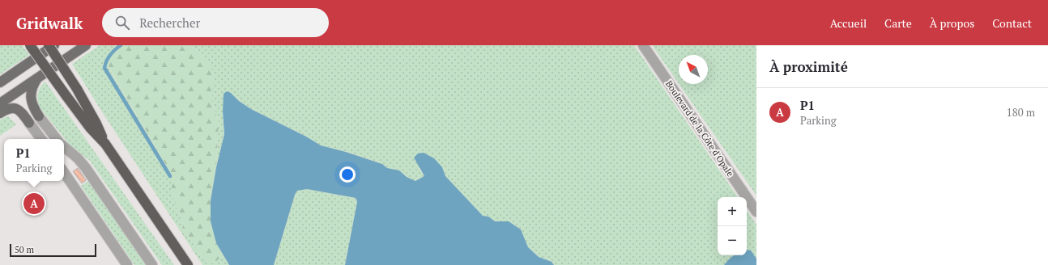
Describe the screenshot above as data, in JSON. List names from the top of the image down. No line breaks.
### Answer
{"streets":{"lane":["Boulevard de la Côte d'Opale"]},"scale_bar":"50 m","north":"top left","page":{"header":"Gridwalk","search":"Rechercher","nav":["Accueil","Carte","À propos","Contact"],"heading":"À proximité","list":[{"mark":"A","name":"P1","note":"Parking","value":"180 m"}],"popup":["P1","Parking"],"pins":"A","map_buttons":["+","−"],"scale":"50 m"}}
